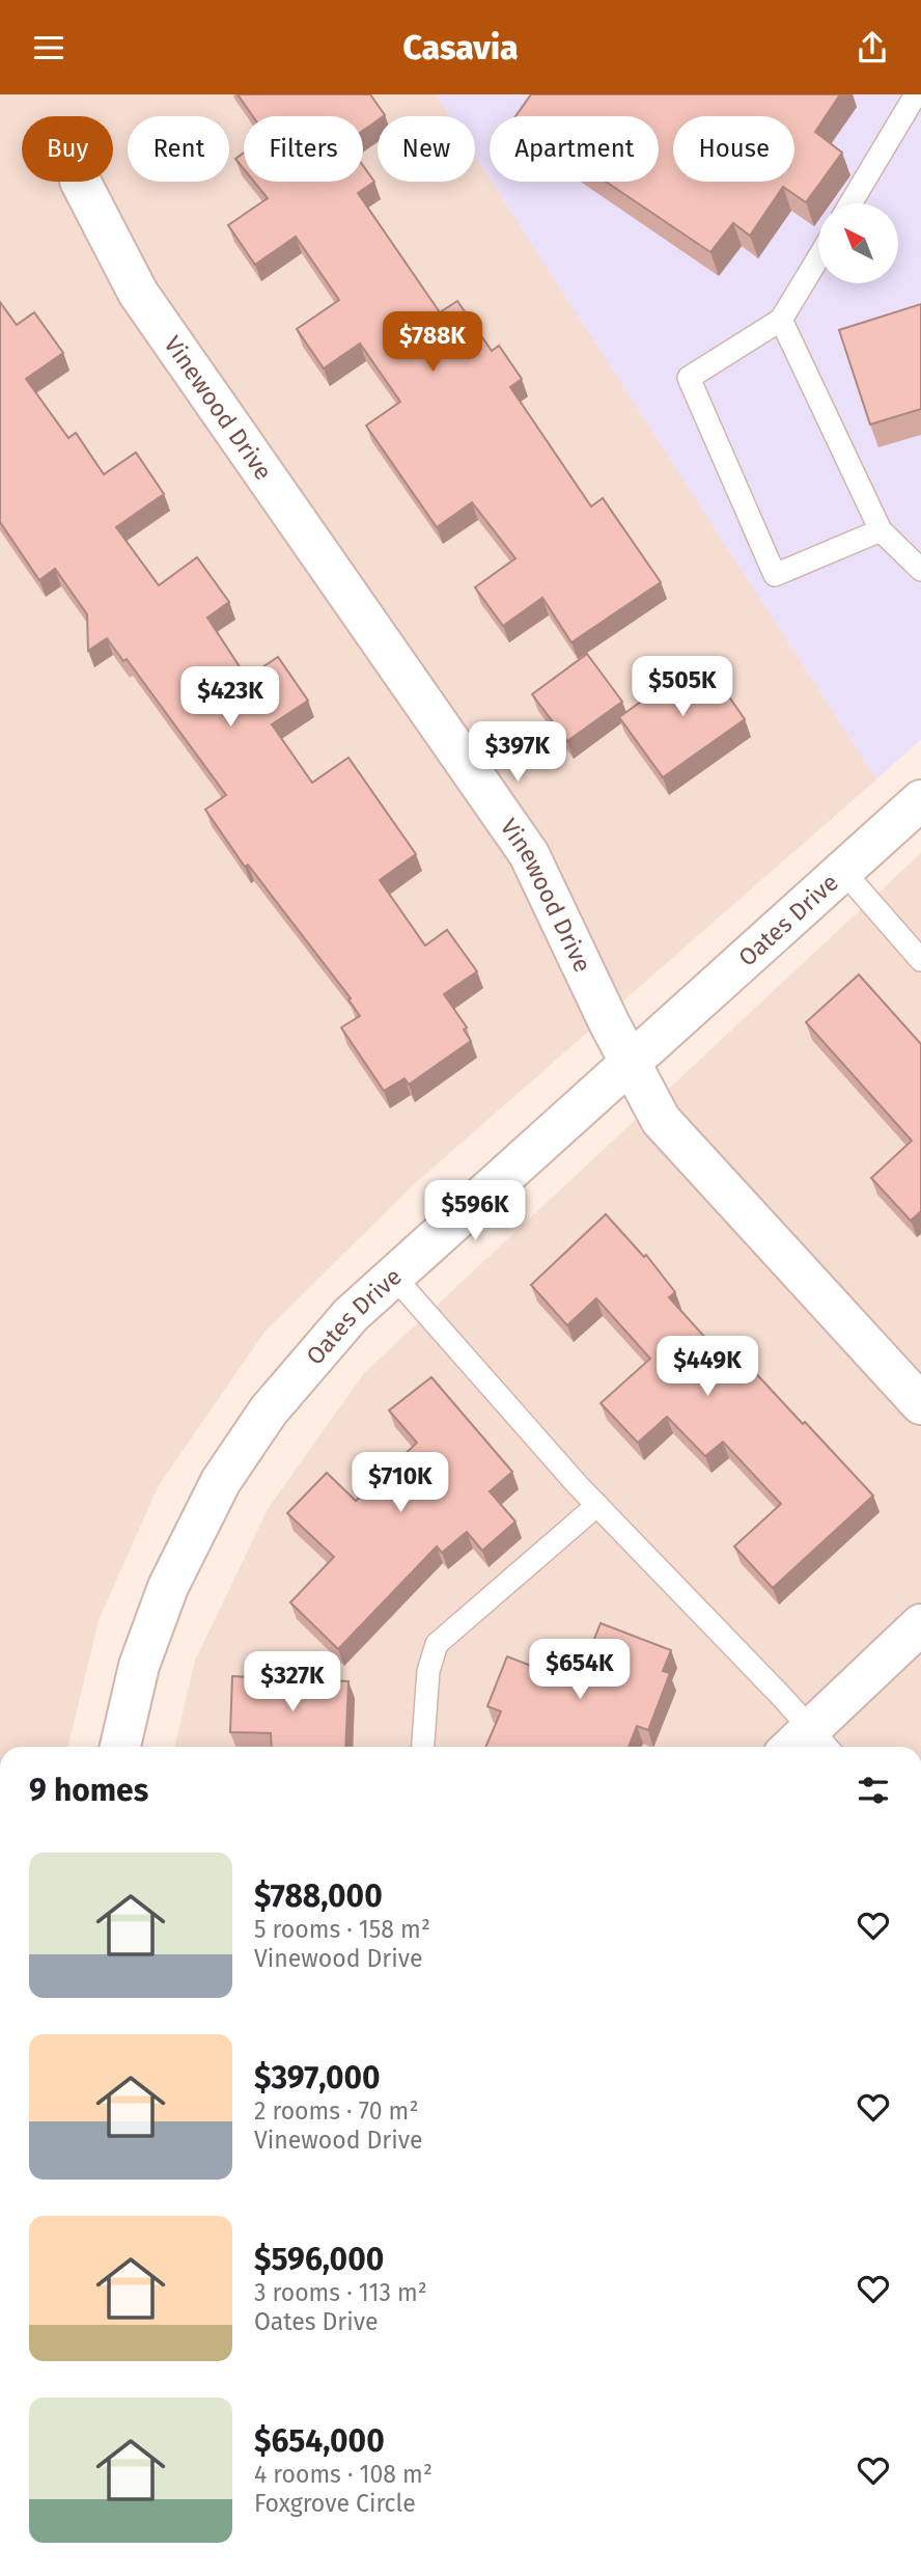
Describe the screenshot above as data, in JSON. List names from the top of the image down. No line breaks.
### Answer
{"streets":{"street":["Vinewood Drive","Oates Drive"]},"crossings":[["Vinewood Drive","Oates Drive"]],"north":"top left","page":{"header":"Casavia","chip":["Buy","Rent","Filters","New","Apartment","House"],"price":["$788K","$505K","$423K","$397K","$596K","$449K","$710K","$654K","$327K"],"heading":"9 homes","list":[{"name":"$788,000","note":"5 rooms · 158 m² · Vinewood Drive"},{"name":"$397,000","note":"2 rooms · 70 m² · Vinewood Drive"},{"name":"$596,000","note":"3 rooms · 113 m² · Oates Drive"},{"name":"$654,000","note":"4 rooms · 108 m² · Foxgrove Circle"}]}}
